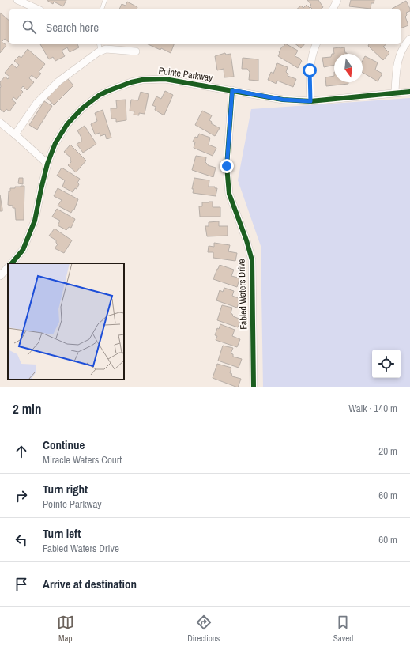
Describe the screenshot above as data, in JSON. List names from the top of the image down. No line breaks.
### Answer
{"streets":{"street":["Pointe Parkway","Fabled Waters Drive"]},"crossings":[["Pointe Parkway","Fabled Waters Drive"]],"north":"bottom","page":{"search":"Search here","heading":["2 min","Walk · 140 m"],"list":[["Continue","Miracle Waters Court","20 m"],["Turn right","Pointe Parkway","60 m"],["Turn left","Fabled Waters Drive","60 m"],"Arrive at destination"],"nav":["Map","Directions","Saved"]}}
